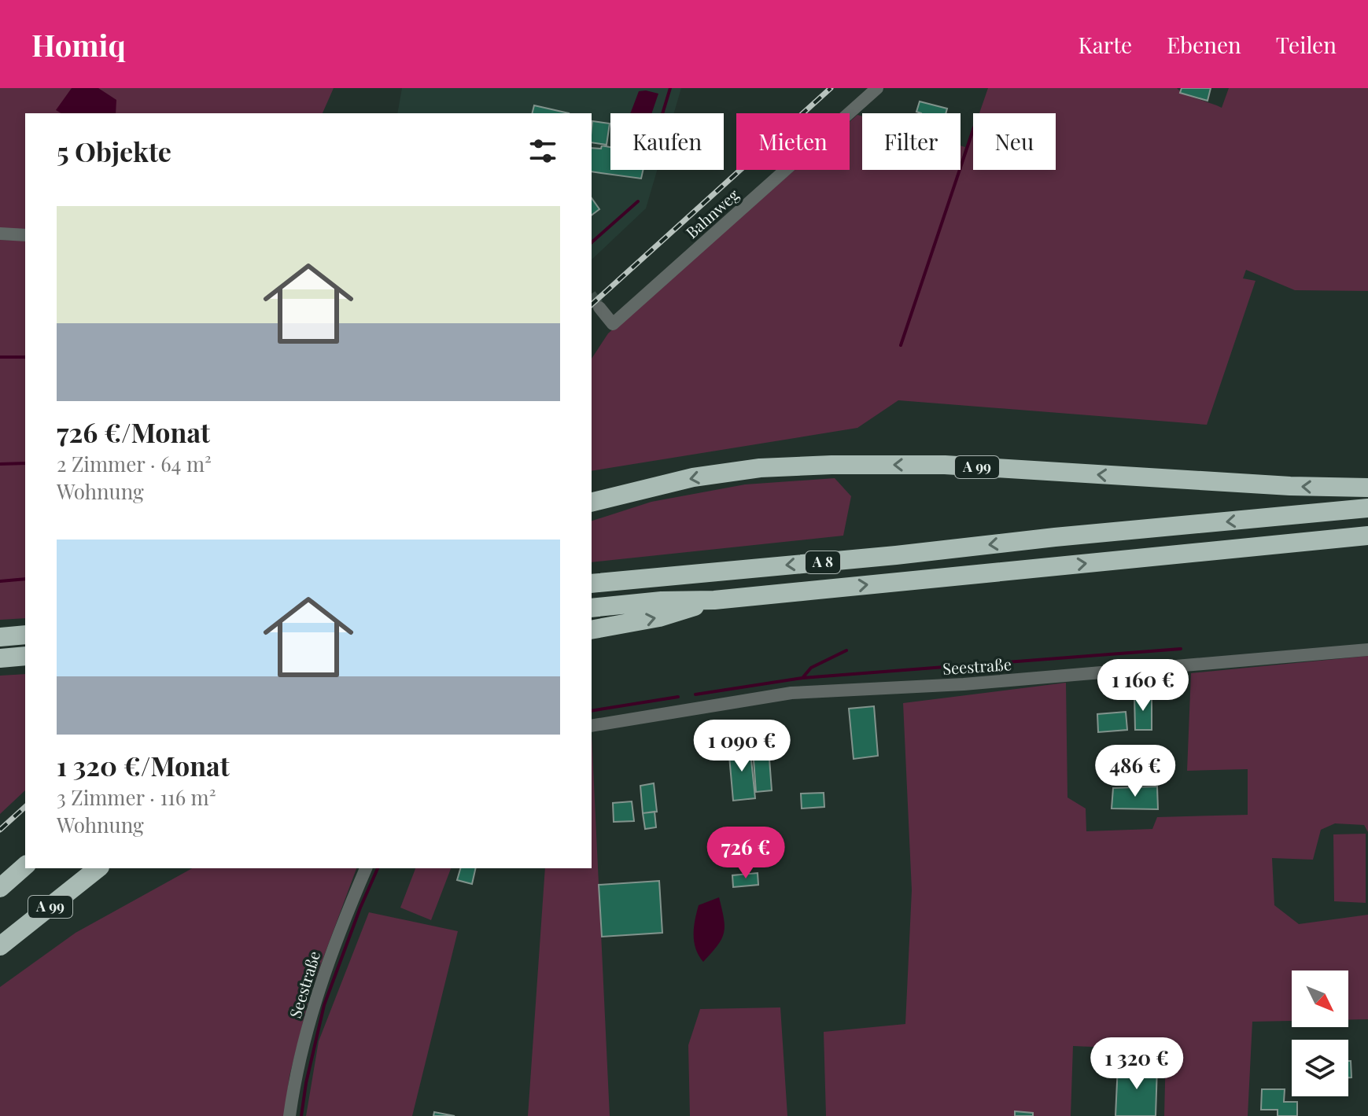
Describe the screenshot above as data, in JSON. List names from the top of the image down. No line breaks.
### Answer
{"streets":{"highway":["A 99","A 8"],"street":["Bahnweg","Seestraße"]},"north":"bottom right","page":{"header":"Homiq","nav":["Karte","Ebenen","Teilen"],"chip":["Kaufen","Mieten","Filter","Neu"],"heading":"5 Objekte","list":[{"name":"726 €/Monat","note":"2 Zimmer · 64 m² · Wohnung"},{"name":"1 320 €/Monat","note":"3 Zimmer · 116 m² · Wohnung"}],"price":["1 160 €","1 090 €","486 €","726 €","1 320 €"]}}
